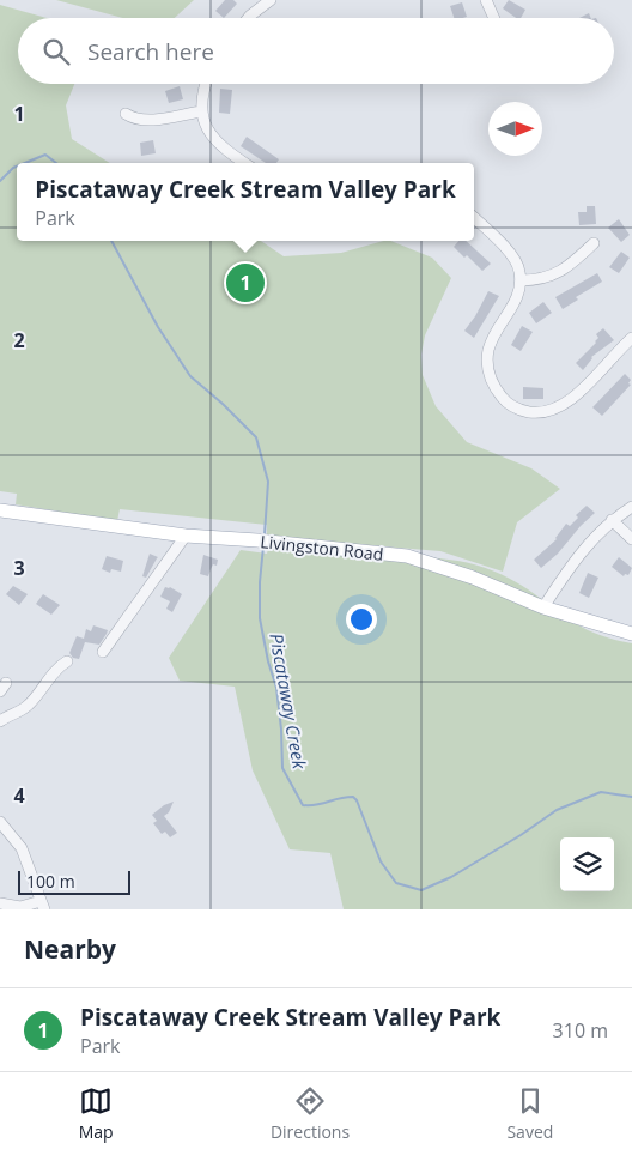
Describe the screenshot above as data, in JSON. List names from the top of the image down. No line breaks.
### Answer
{"streets":{"main road":["Livingston Road"]},"water":["Piscataway Creek"],"scale_bar":"100 m","north":"right","page":{"search":"Search here","popup":["Piscataway Creek Stream Valley Park","Park"],"pins":"1","scale":"100 m","heading":"Nearby","list":[{"mark":"1","name":"Piscataway Creek Stream Valley Park","note":"Park","value":"310 m"}],"nav":["Map","Directions","Saved"]},"grid":{"rows":["1","2","3","4"]}}
